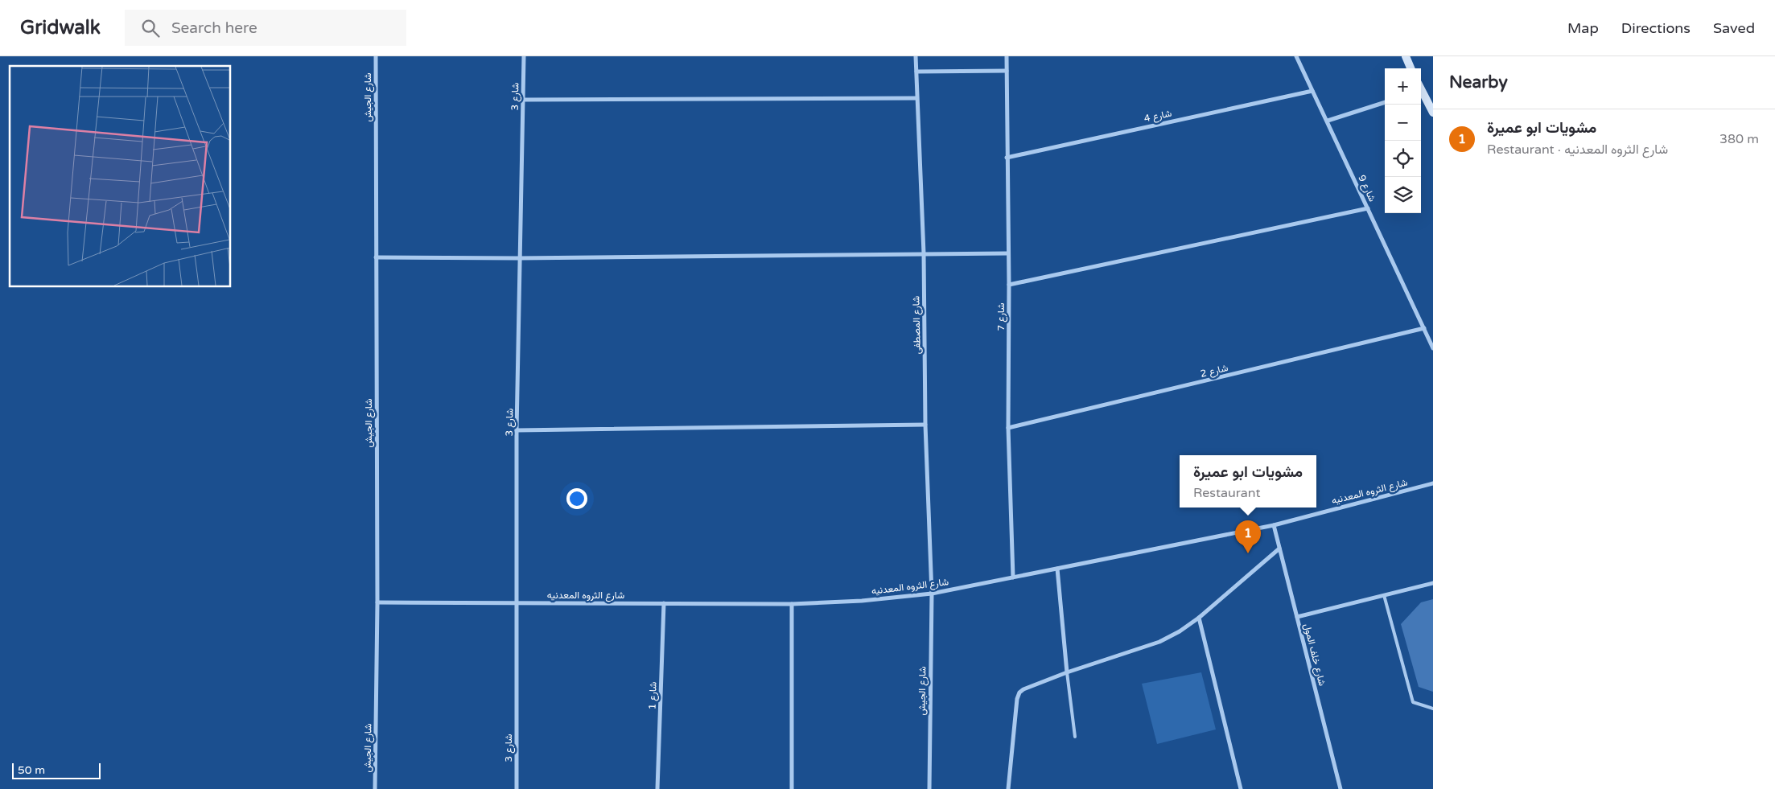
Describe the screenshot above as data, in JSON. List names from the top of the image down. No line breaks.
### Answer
{"streets":{"street":["شارع 3","شارع الجيش","شارع 4","شارع 9","شارع 7","شارع المصطفى","شارع 2","شارع الثروه المعدنيه","شارع خلف المول","شارع 1"]},"crossings":[["شارع 3","شارع الثروه المعدنيه"],["شارع الجيش","شارع المصطفى"],["شارع الجيش","شارع الثروه المعدنيه"],["شارع 4","شارع 9"],["شارع 4","شارع 7"],["شارع 9","شارع 2"],["شارع 7","شارع 2"],["شارع 7","شارع الثروه المعدنيه"],["شارع المصطفى","شارع الثروه المعدنيه"],["شارع الثروه المعدنيه","شارع خلف المول"],["شارع الثروه المعدنيه","شارع 1"]],"scale_bar":"50 m","page":{"header":"Gridwalk","search":"Search here","nav":["Map","Directions","Saved"],"heading":"Nearby","map_buttons":["+","−"],"list":[{"mark":"1","name":"مشويات ابو عميرة","note":"Restaurant · شارع الثروه المعدنيه","value":"380 m"}],"popup":["مشويات ابو عميرة","Restaurant"],"pins":"1","scale":"50 m"}}
